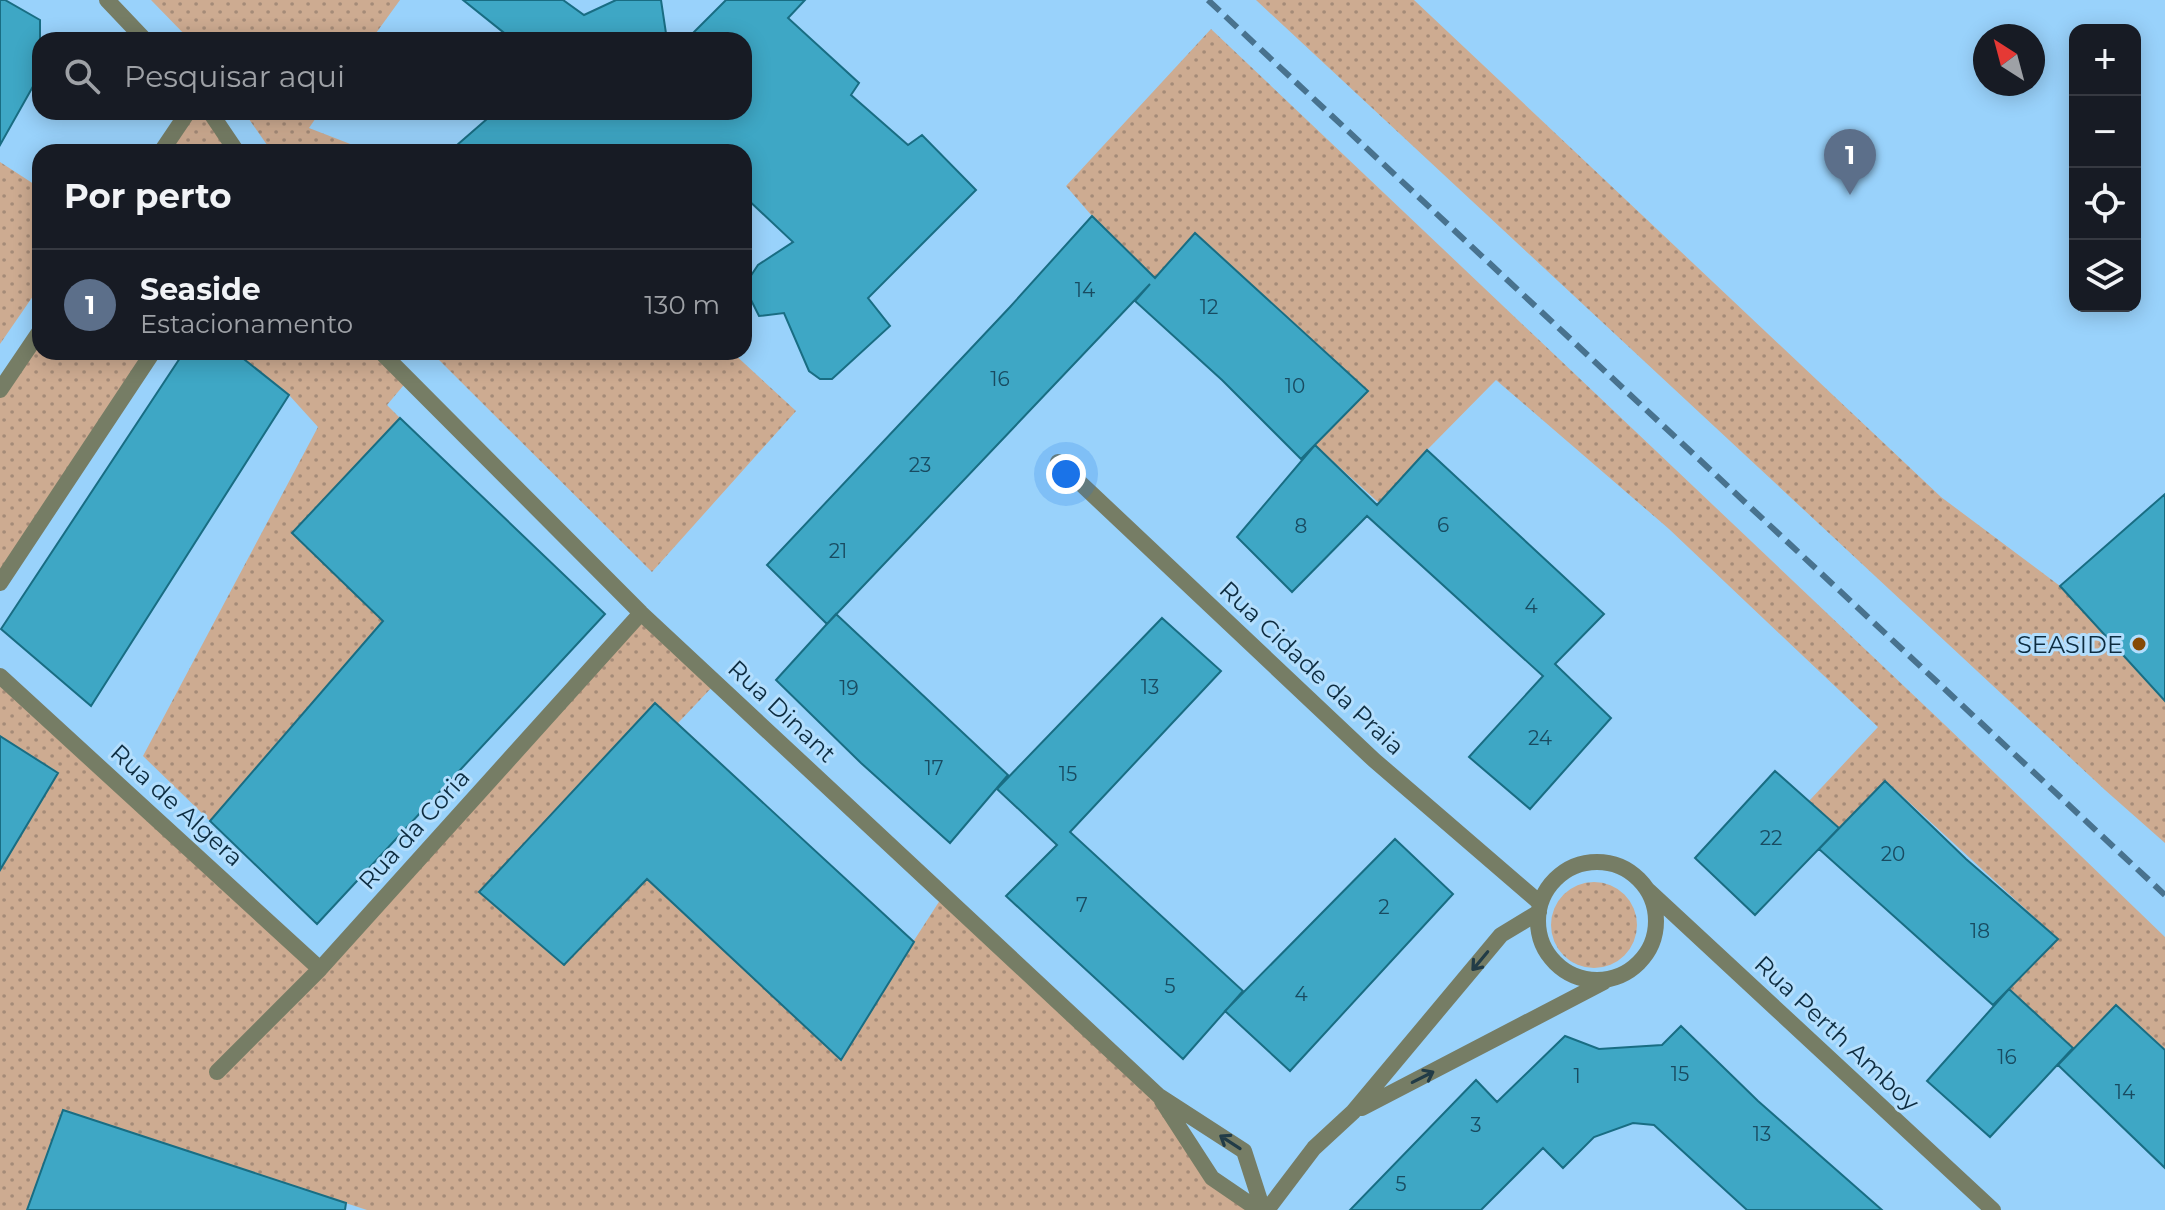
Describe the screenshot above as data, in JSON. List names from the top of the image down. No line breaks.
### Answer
{"streets":{"street":["Rua Cidade da Praia","Rua Dinant","Rua de Algera","Rua da Coria","Rua Perth Amboy"]},"crossings":[["Rua Cidade da Praia","Rua Perth Amboy"],["Rua Dinant","Rua da Coria"],["Rua de Algera","Rua da Coria"]],"places":["SEASIDE"],"house_numbers":["14","12","16","10","23","6","8","21","4","13","19","24","17","15","22","20","7","2","18","5","4","16","15","1","14","3","13","5"],"north":"top left","page":{"map_buttons":["+","−"],"search":"Pesquisar aqui","pins":"1","heading":"Por perto","list":[{"mark":"1","name":"Seaside","note":"Estacionamento","value":"130 m"}]}}
